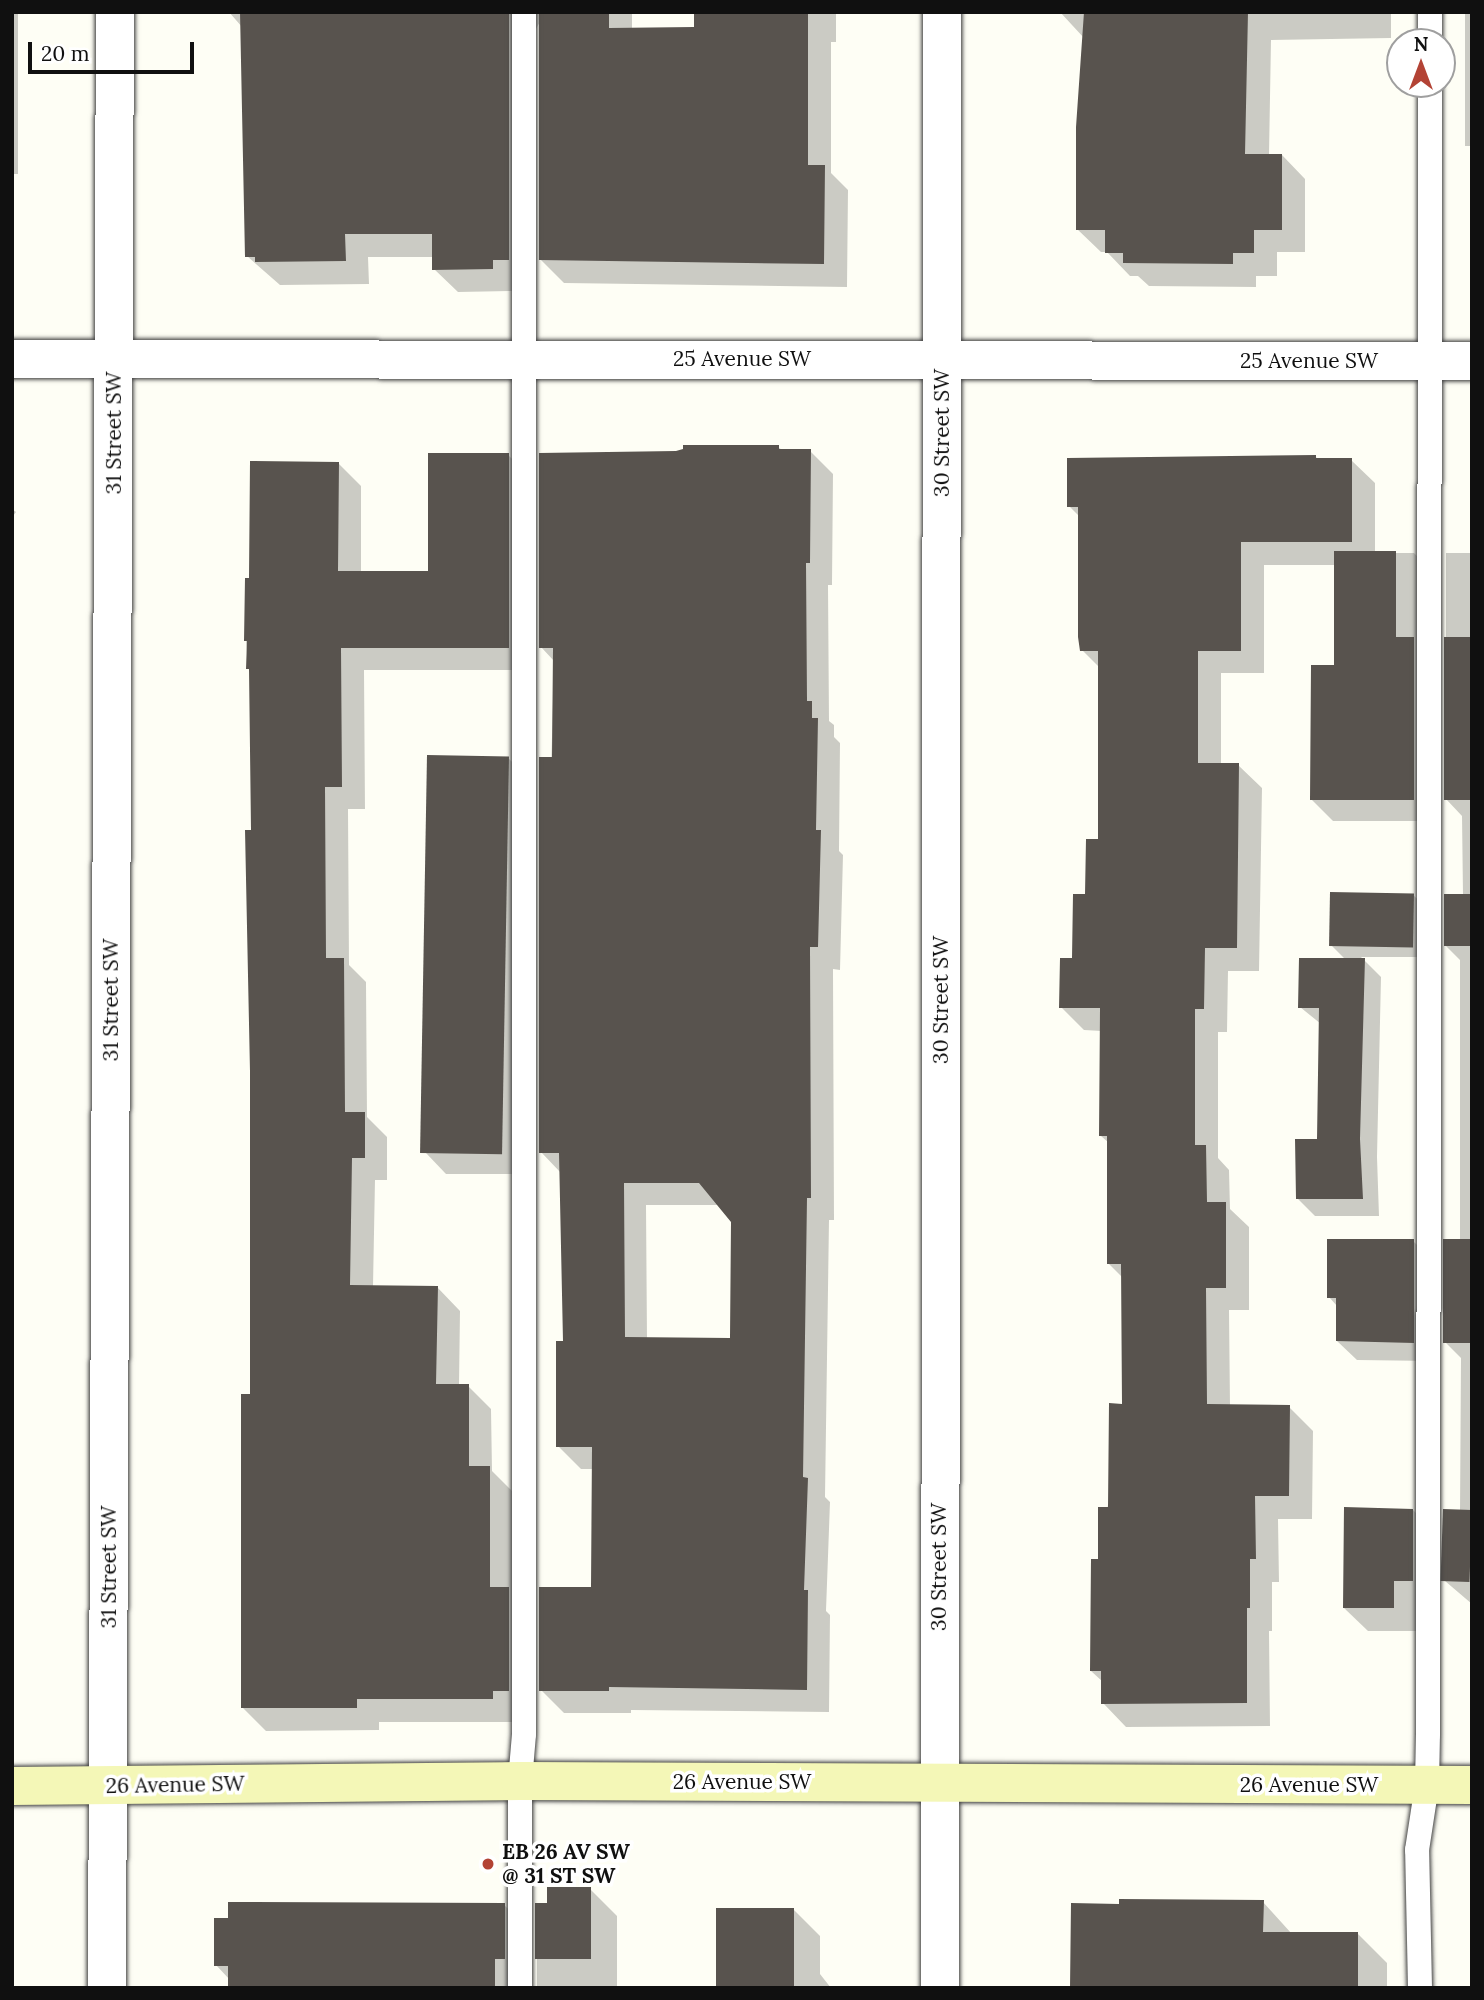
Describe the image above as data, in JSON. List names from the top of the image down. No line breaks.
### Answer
{"streets":{"street":["25 Avenue SW","31 Street SW","30 Street SW","26 Avenue SW"]},"crossings":[["25 Avenue SW","31 Street SW"],["25 Avenue SW","30 Street SW"],["31 Street SW","26 Avenue SW"],["30 Street SW","26 Avenue SW"]],"places":["EB 26 AV SW @ 31 ST SW"],"scale_bar":"20 m","north":"top"}
